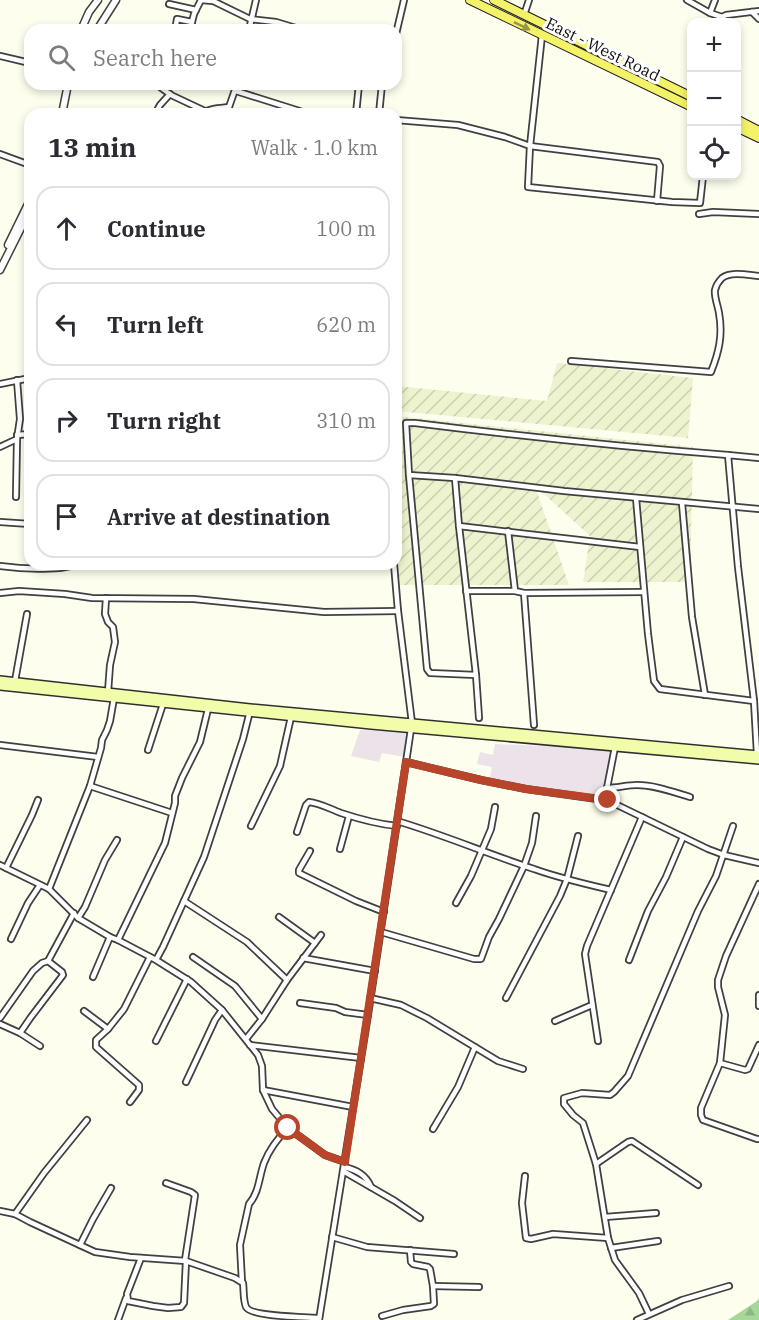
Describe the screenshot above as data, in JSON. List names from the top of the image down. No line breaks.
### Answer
{"streets":{"main road":["East - West Road"]},"page":{"map_buttons":["+","−"],"search":"Search here","heading":["13 min","Walk · 1.0 km"],"list":[["Continue","100 m"],["Turn left","620 m"],["Turn right","310 m"],"Arrive at destination"]}}
